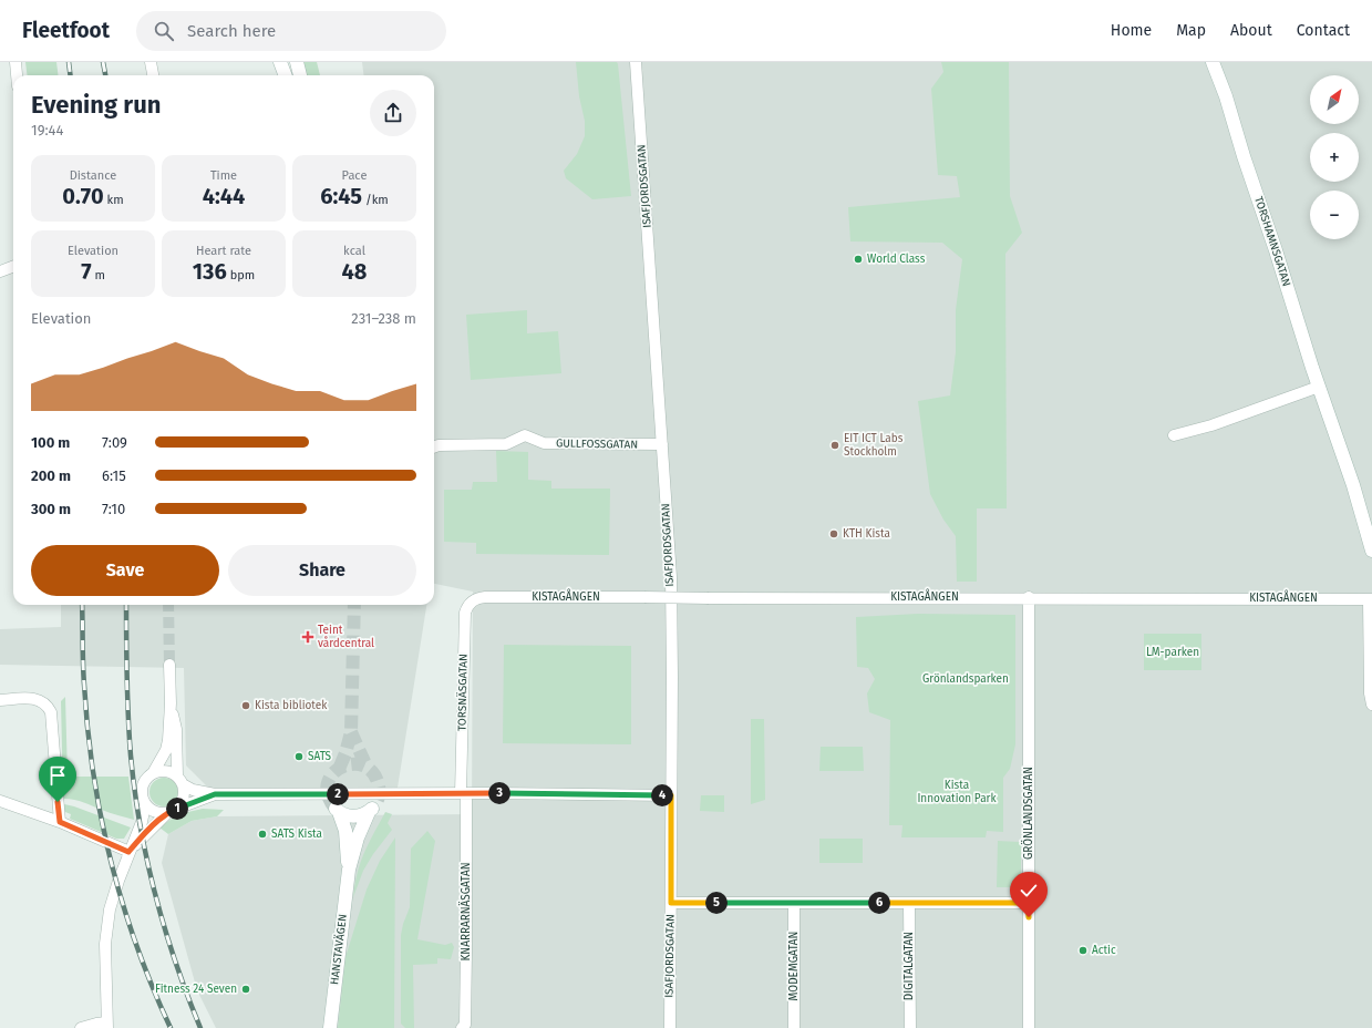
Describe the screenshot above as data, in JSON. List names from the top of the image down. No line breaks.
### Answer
{"streets":{"street":["ISAFJORDSGATAN","TORSHAMNSGATAN","GULLFOSSGATAN","KISTAGÅNGEN","TORSNÄSGATAN","GRÖNLANDSGATAN","KNARRARNÄSGATAN","HANSTAVÄGEN","MODEMGATAN","DIGITALGATAN"]},"crossings":[["ISAFJORDSGATAN","GULLFOSSGATAN"],["KISTAGÅNGEN","TORSNÄSGATAN"],["KISTAGÅNGEN","GRÖNLANDSGATAN"],["TORSNÄSGATAN","KNARRARNÄSGATAN"]],"parks":["LM-parken","Grönlandsparken","Kista Innovation Park"],"places":{"other":["World Class","EIT ICT Labs Stockholm","KTH Kista","Kista bibliotek","SATS","SATS Kista","Actic","Fitness 24 Seven"],"health":["Teint vårdcentral"]},"north":"top right","page":{"header":"Fleetfoot","search":"Search here","nav":["Home","Map","About","Contact"],"map_buttons":["+","−"],"heading":["Evening run","19:44"],"stats":[["Distance","0.70 km"],["Time","4:44"],["Pace","6:45 /km"],["Elevation","7 m"],["Heart rate","136 bpm"],["kcal","48"]],"chart":["Elevation","231–238 m"],"list":[{"name":"100 m","note":"7:09"},{"name":"200 m","note":"6:15"},{"name":"300 m","note":"7:10"}],"buttons":["Save","Share"],"pins":["3","2","4","1","5","6"]}}
